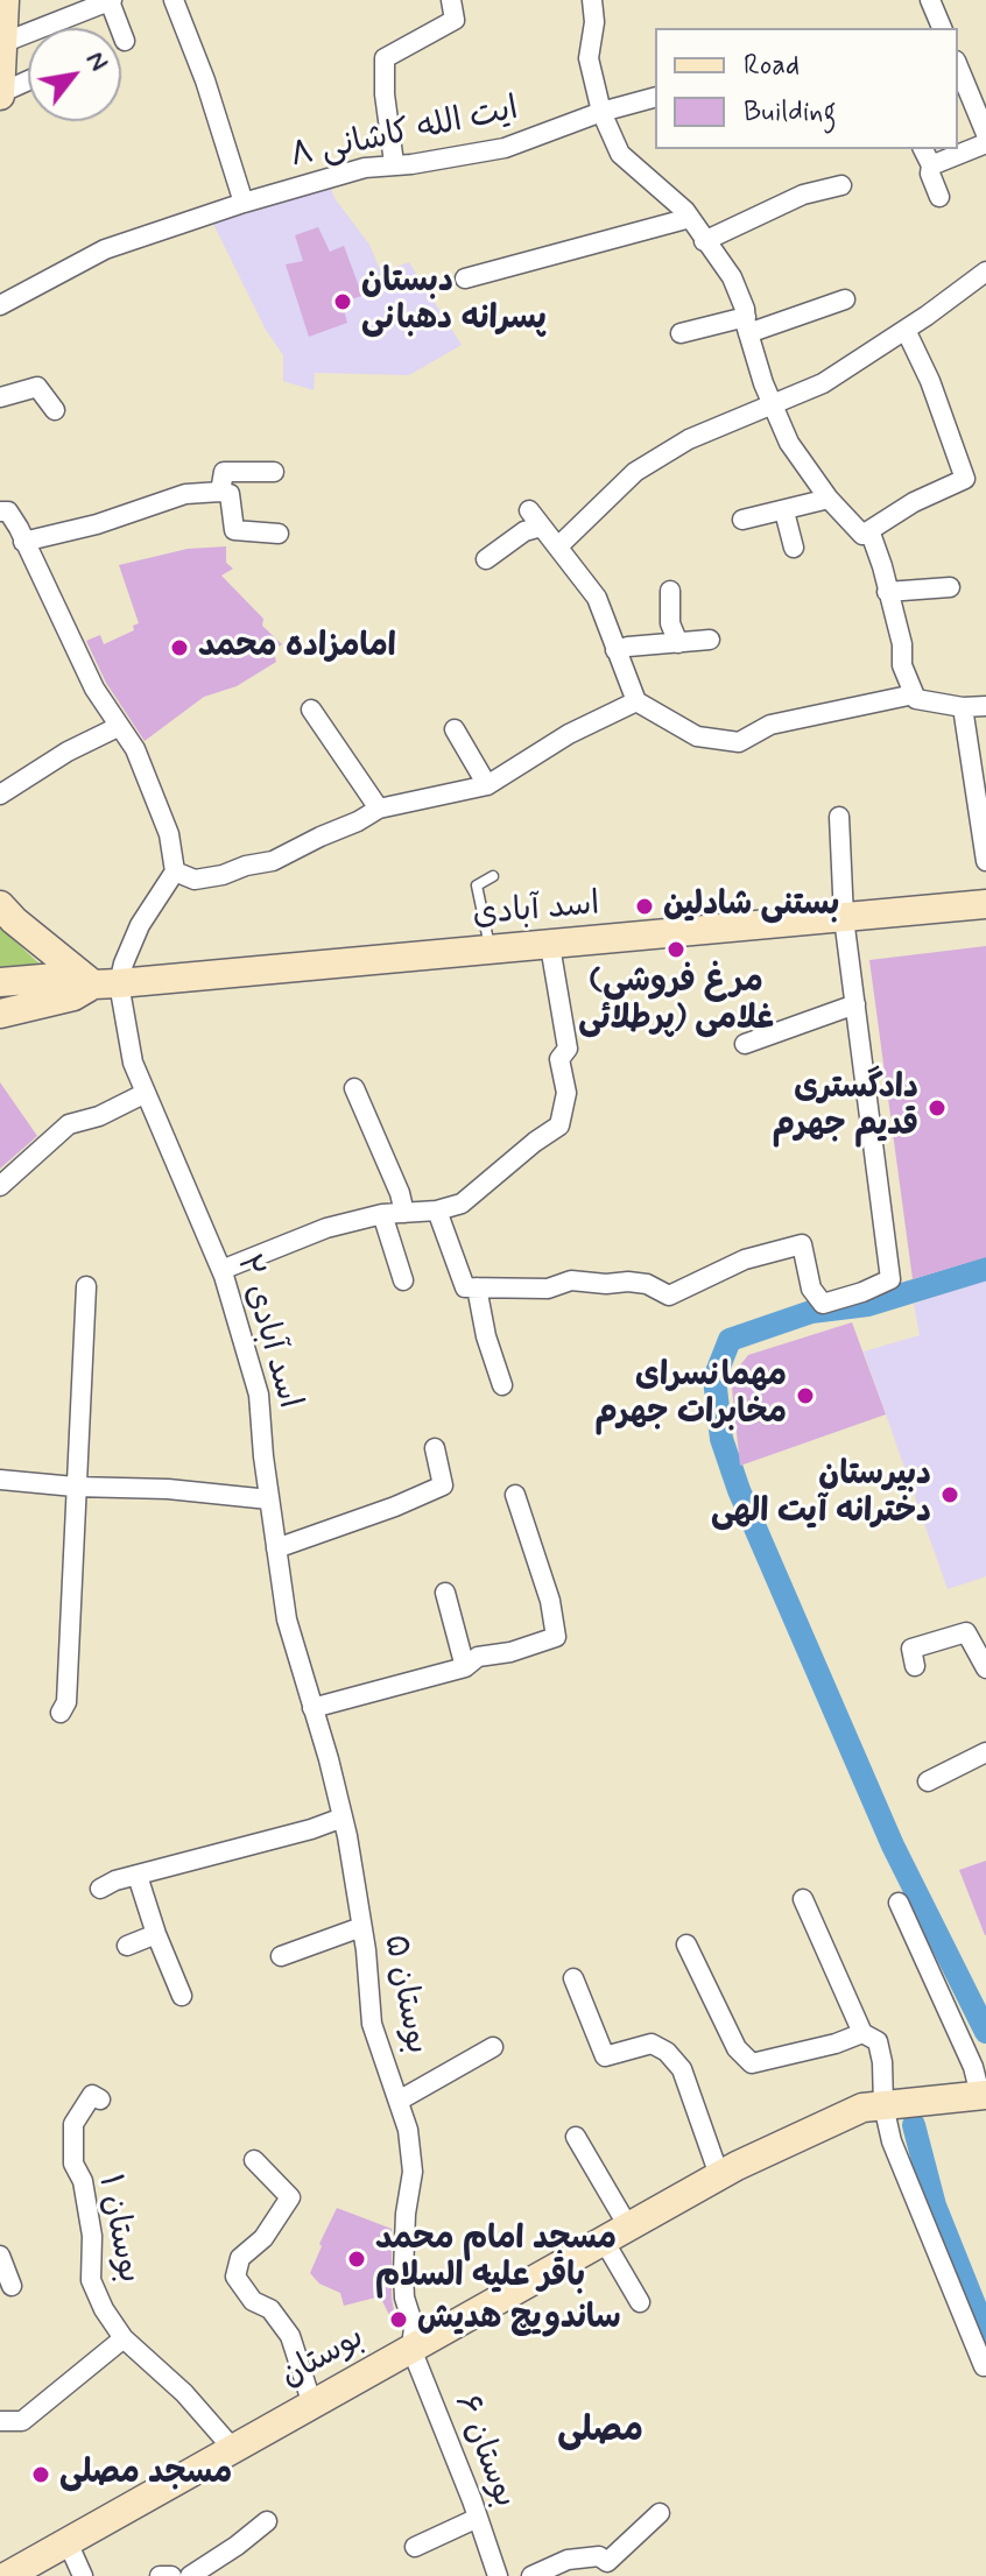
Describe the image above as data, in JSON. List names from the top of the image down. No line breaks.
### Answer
{"streets":{"main road":["اسد آبادی","بوستان"],"street":["ایت الله کاشانی ۸","اسد آبادی ۲","بوستان ۵","بوستان ۱","بوستان ۶"]},"crossings":[["اسد آبادی","اسد آبادی ۲"],["اسد آبادی ۲","بوستان ۵"],["بوستان ۵","بوستان"],["بوستان ۵","بوستان ۶"],["بوستان ۱","بوستان"],["بوستان","بوستان ۶"]],"districts":["مصلی"],"places":["دبستان پسرانه دهبانی","امامزاده محمد","بستنی شادلین","(مرغ فروشی غلامی (پرطلائی","دادگستری قدیم جهرم","مهمانسرای مخابرات جهرم","دبیرستان دخترانه آیت الهی","مسجد امام محمد باقر علیه السلام","ساندویچ هدیش","مسجد مصلی"],"legend":["Road","Building"],"north":"top right"}
